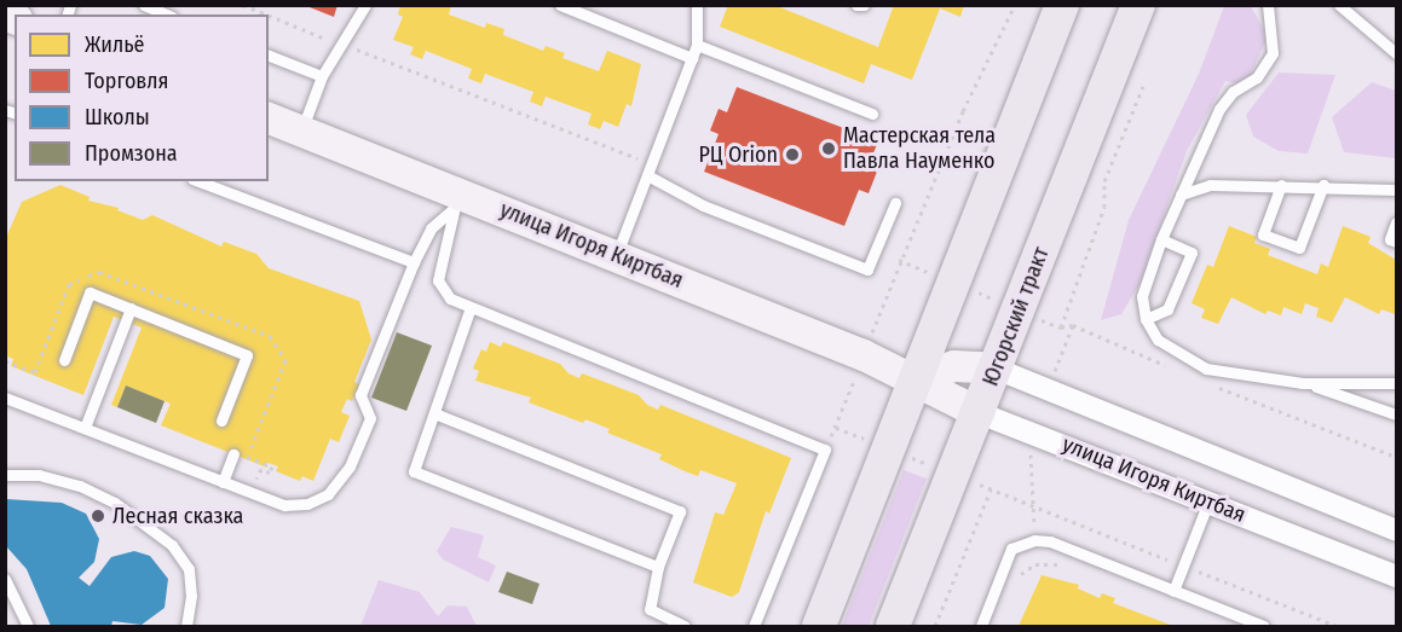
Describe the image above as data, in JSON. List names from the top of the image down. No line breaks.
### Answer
{"streets":{"main road":["улица Игоря Киртбая","Югорский тракт"]},"crossings":[["улица Игоря Киртбая","Югорский тракт"]],"places":["Мастерская тела Павла Науменко","РЦ Orion","Лесная сказка"],"legend":["Жильё","Торговля","Школы","Промзона"]}
